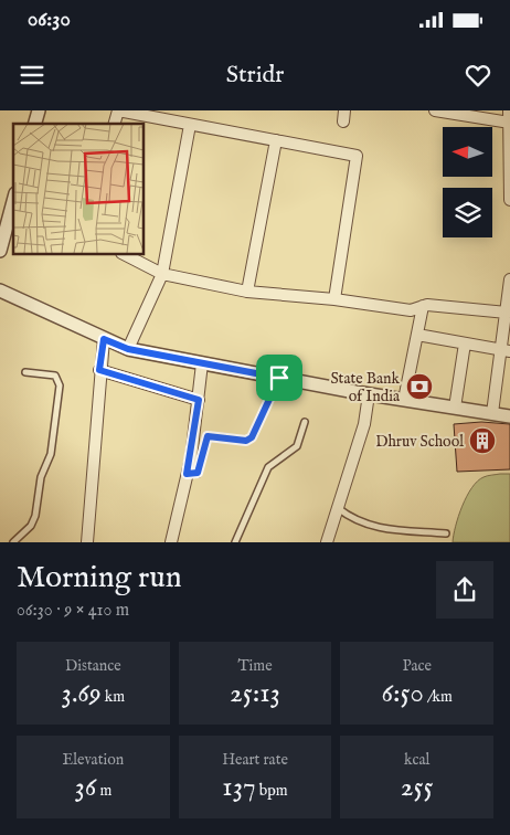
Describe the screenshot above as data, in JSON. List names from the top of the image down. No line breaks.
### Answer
{"places":{"bank":["State Bank of India"],"building":["Dhruv School"]},"north":"left","page":{"status":"06:30","header":"Stridr","heading":["Morning run","06:30 · 9 × 410 m"],"stats":[["Distance","3.69 km"],["Time","25:13"],["Pace","6:50 /km"],["Elevation","36 m"],["Heart rate","137 bpm"],["kcal","255"]]}}
